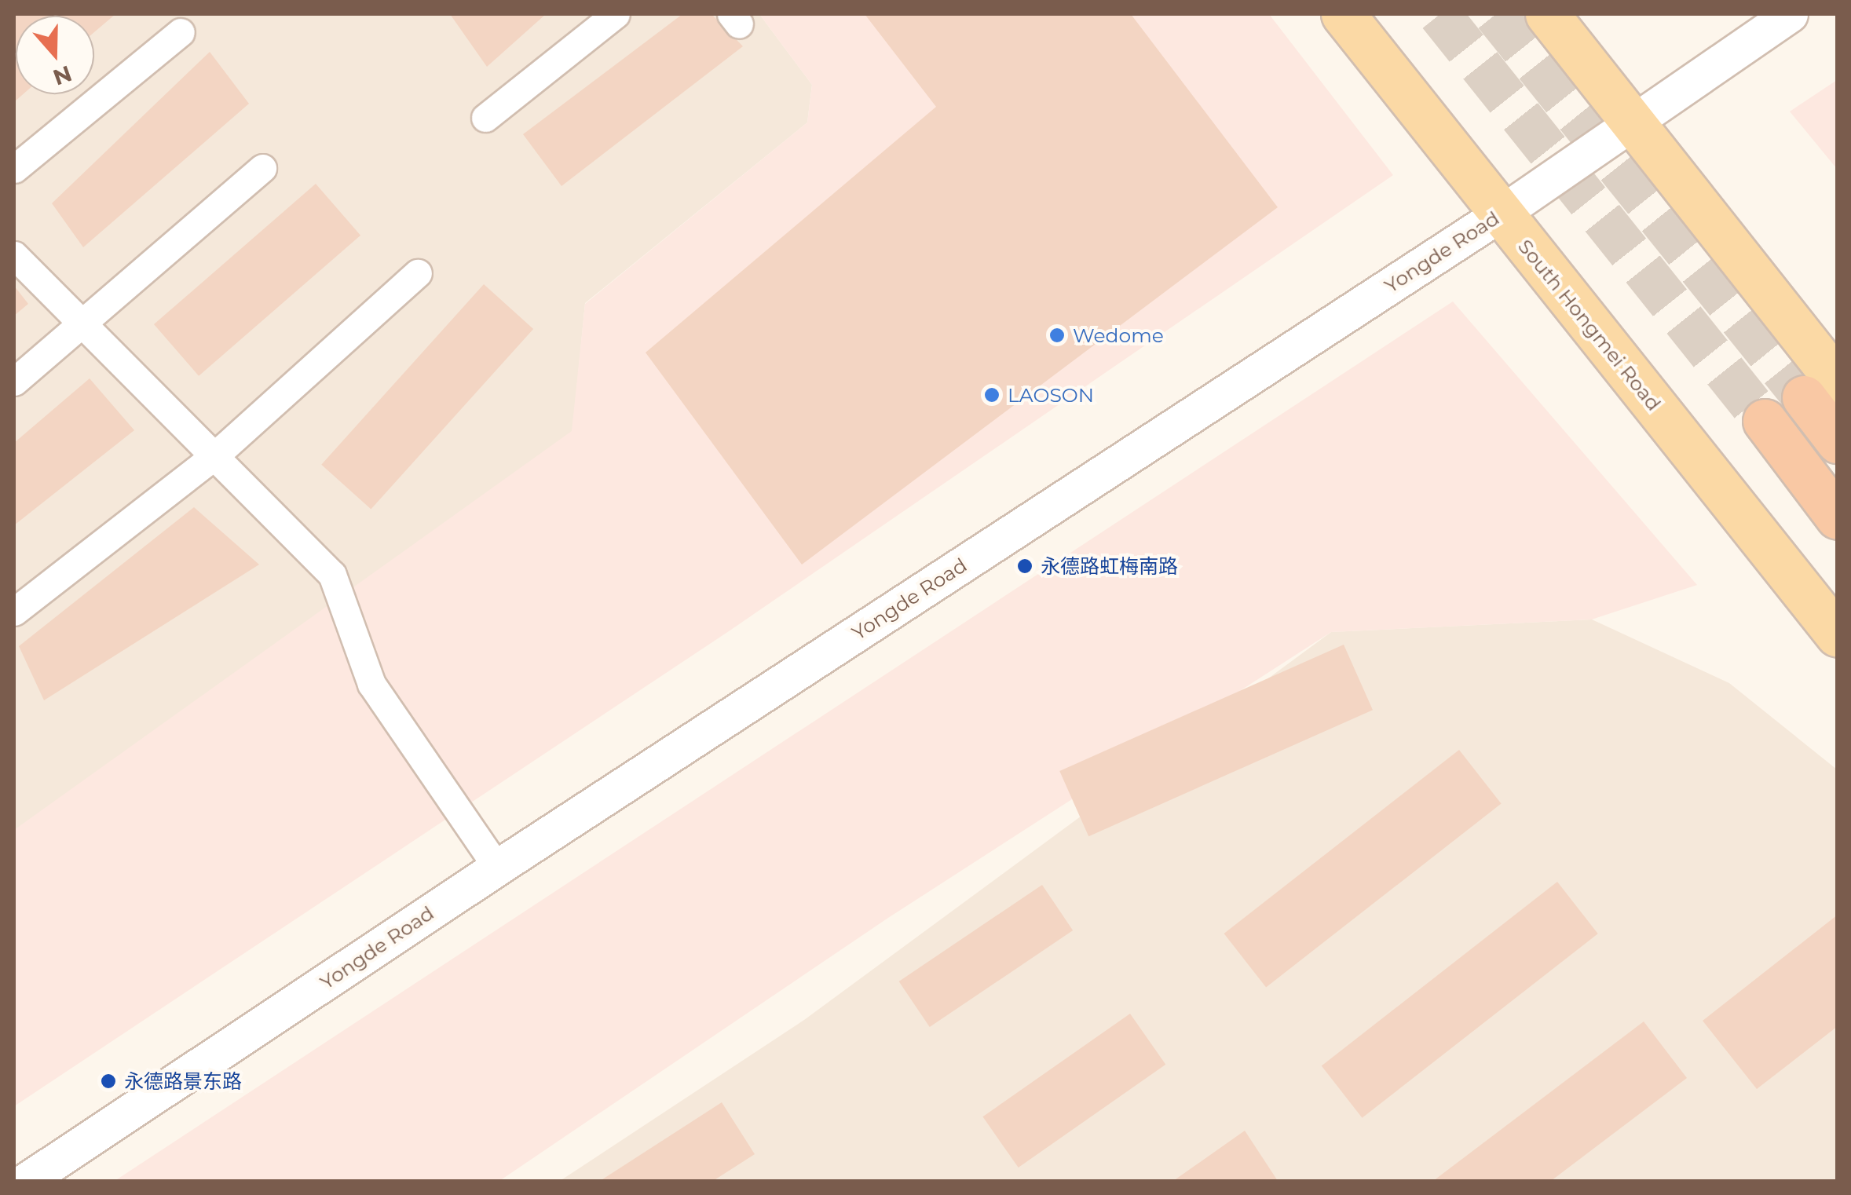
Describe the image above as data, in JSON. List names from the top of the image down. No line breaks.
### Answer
{"streets":{"main road":["South Hongmei Road"],"street":["Yongde Road"]},"crossings":[["Yongde Road","South Hongmei Road"]],"places":["Wedome","LAOSON","永德路虹梅南路","永德路景东路"],"north":"bottom"}
